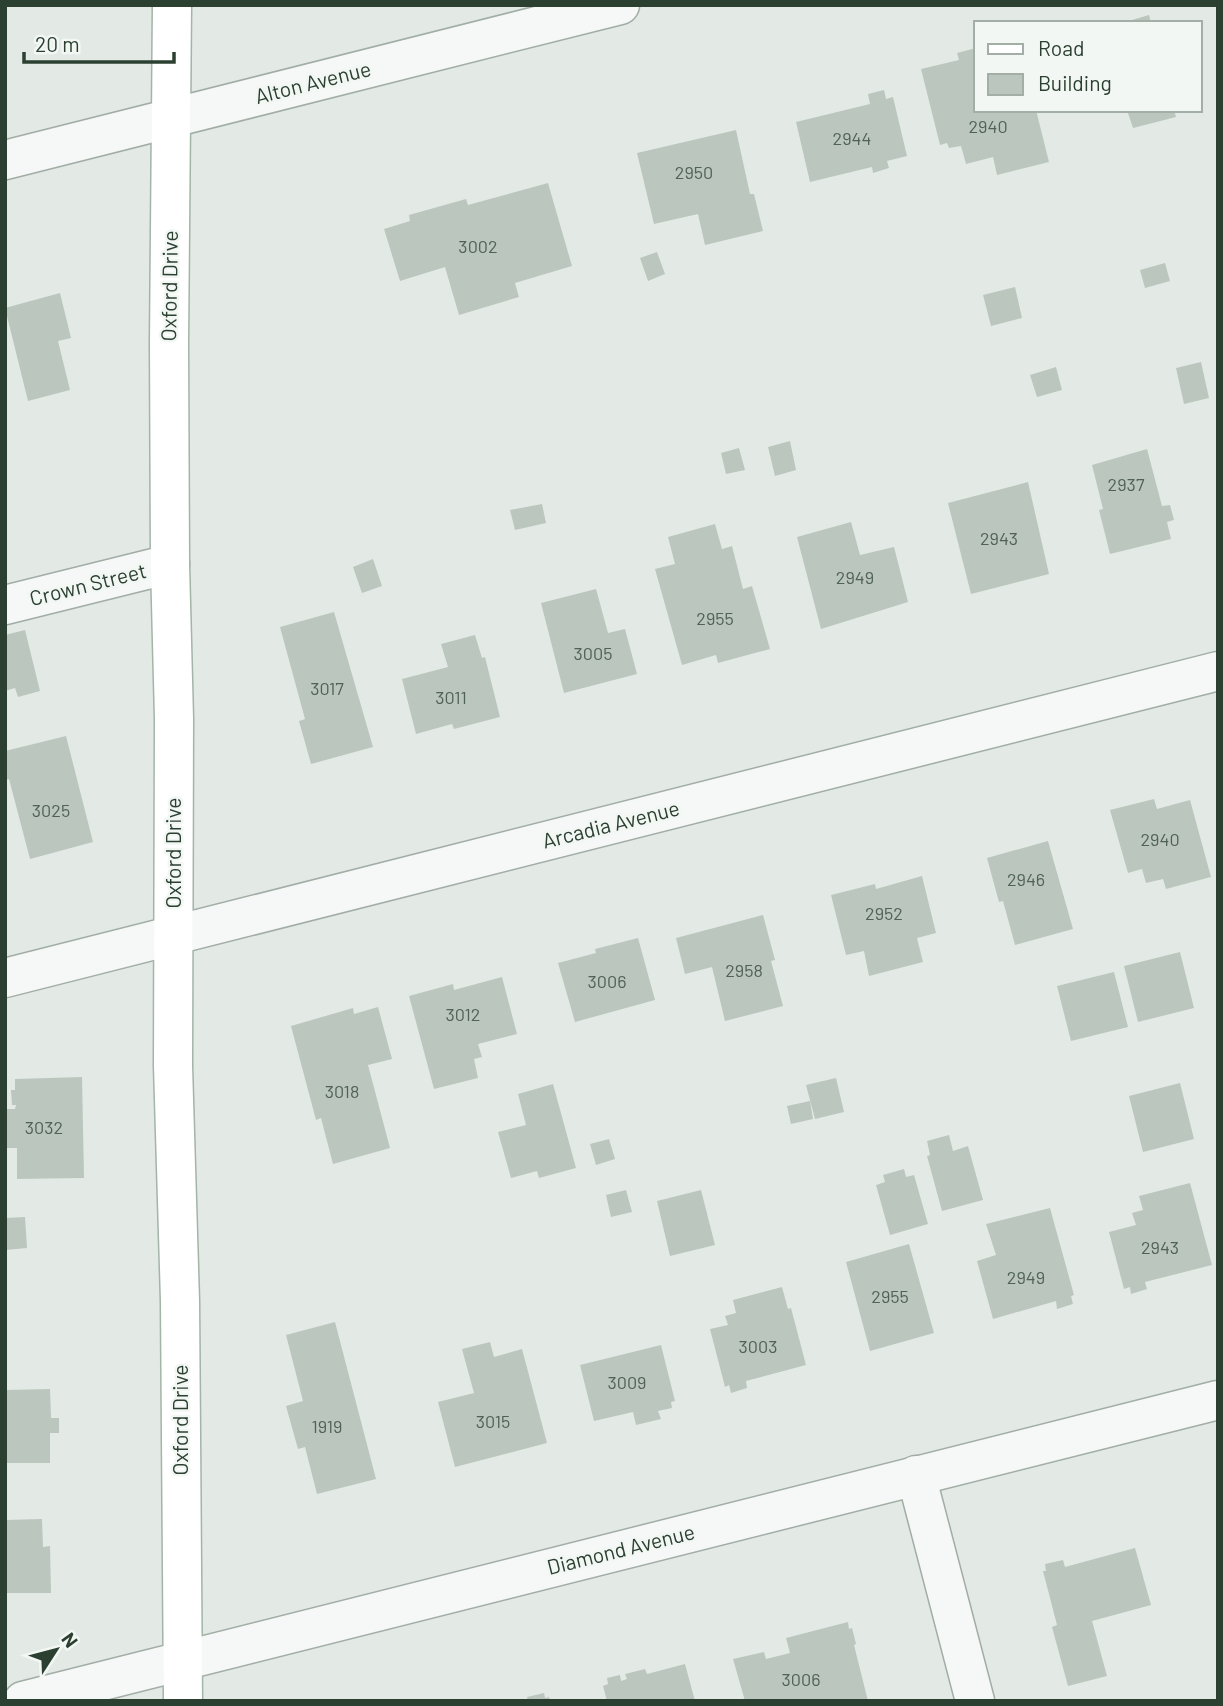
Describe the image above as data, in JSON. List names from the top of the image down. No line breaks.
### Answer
{"streets":{"main road":["Oxford Drive"],"street":["Alton Avenue","Crown Street","Arcadia Avenue","Diamond Avenue"]},"crossings":[["Alton Avenue","Oxford Drive"],["Oxford Drive","Crown Street"],["Oxford Drive","Arcadia Avenue"],["Oxford Drive","Diamond Avenue"]],"house_numbers":["2940","2944","2950","3002","2937","2943","2949","2955","3005","3017","3011","3025","2940","2946","2952","2958","3006","3012","3018","3032","2943","2949","2955","3003","3009","3015","1919","3006"],"legend":["Road","Building"],"scale_bar":"20 m","north":"top right"}
